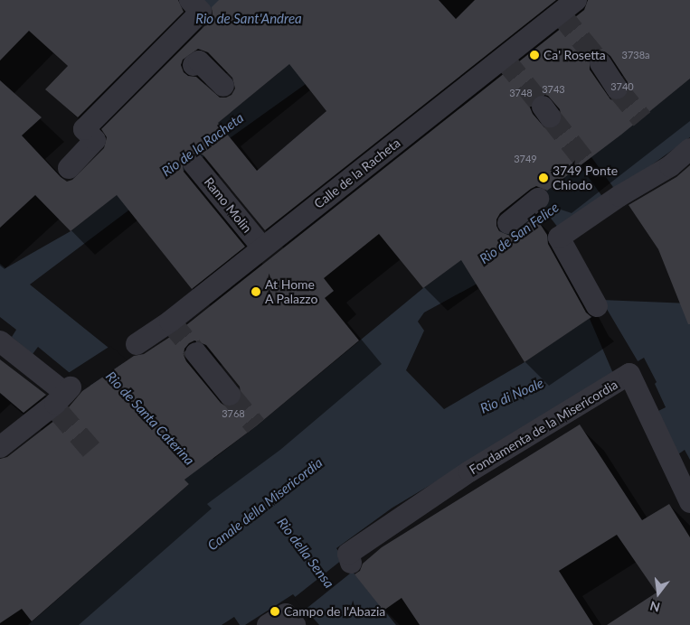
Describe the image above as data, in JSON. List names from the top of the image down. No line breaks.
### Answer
{"streets":{"street":["Calle de la Racheta","Ramo Molin","Fondamenta de la Misericordia"]},"crossings":[["Calle de la Racheta","Ramo Molin"]],"water":["Rio de Sant'Andrea","Rio de la Racheta","Rio de San Felice","Rio di Noale","Rio de Santa Caterina","Canale della Misericordia","Rio della Sensa"],"places":["Ca' Rosetta","3749 Ponte Chiodo","At Home A Palazzo","Campo de l'Abazia"],"house_numbers":["3738a","3740","3743","3748","3749","3768"],"north":"bottom"}
